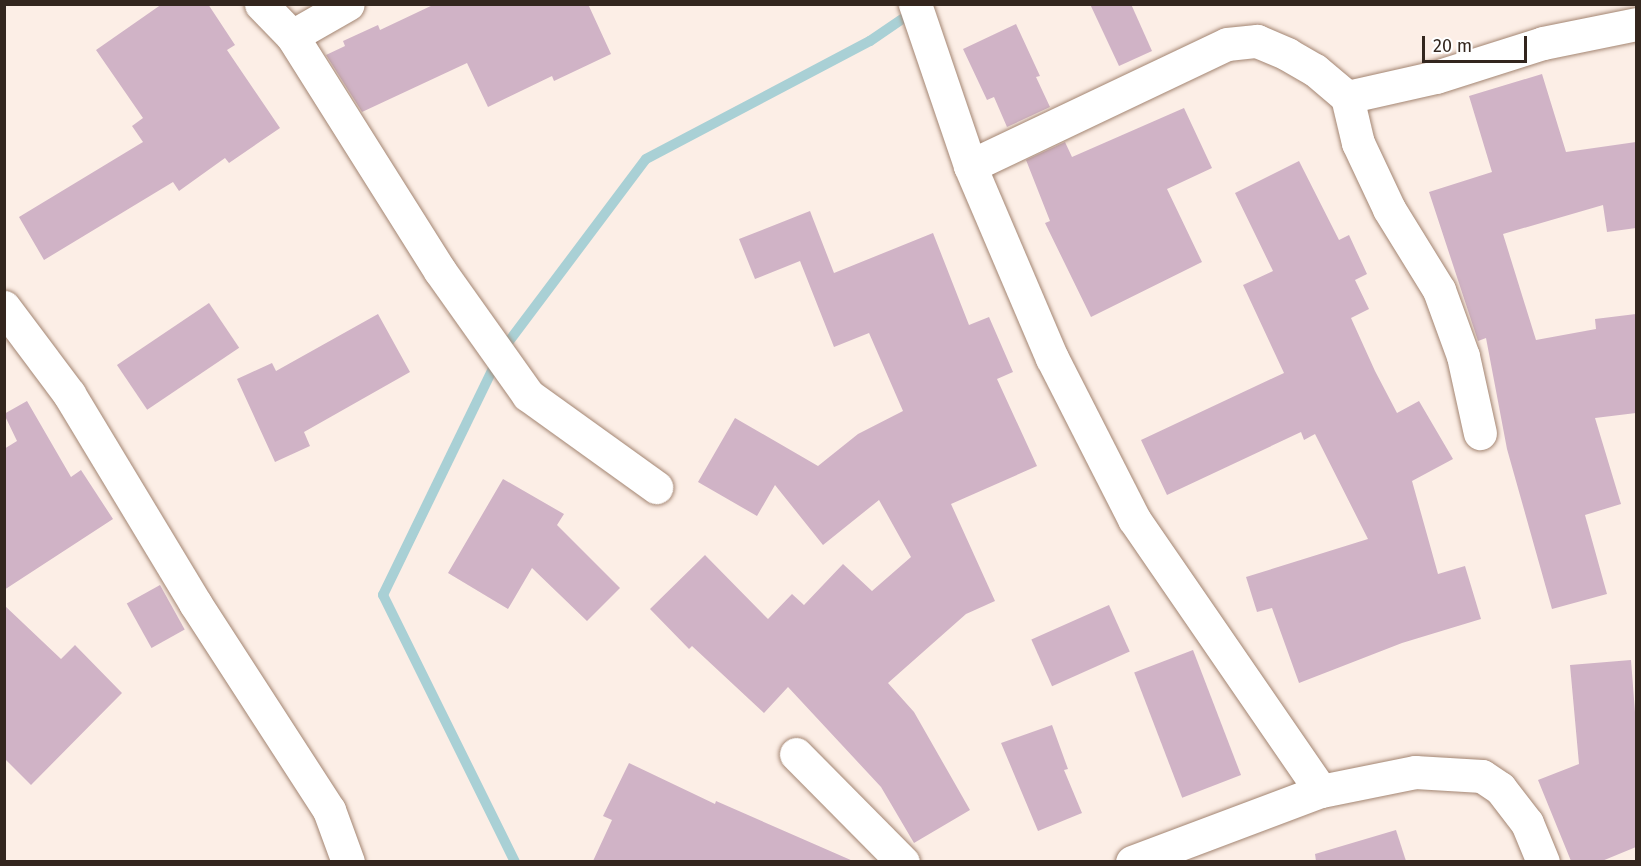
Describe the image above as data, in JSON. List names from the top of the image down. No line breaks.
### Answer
{"scale_bar":"20 m"}
